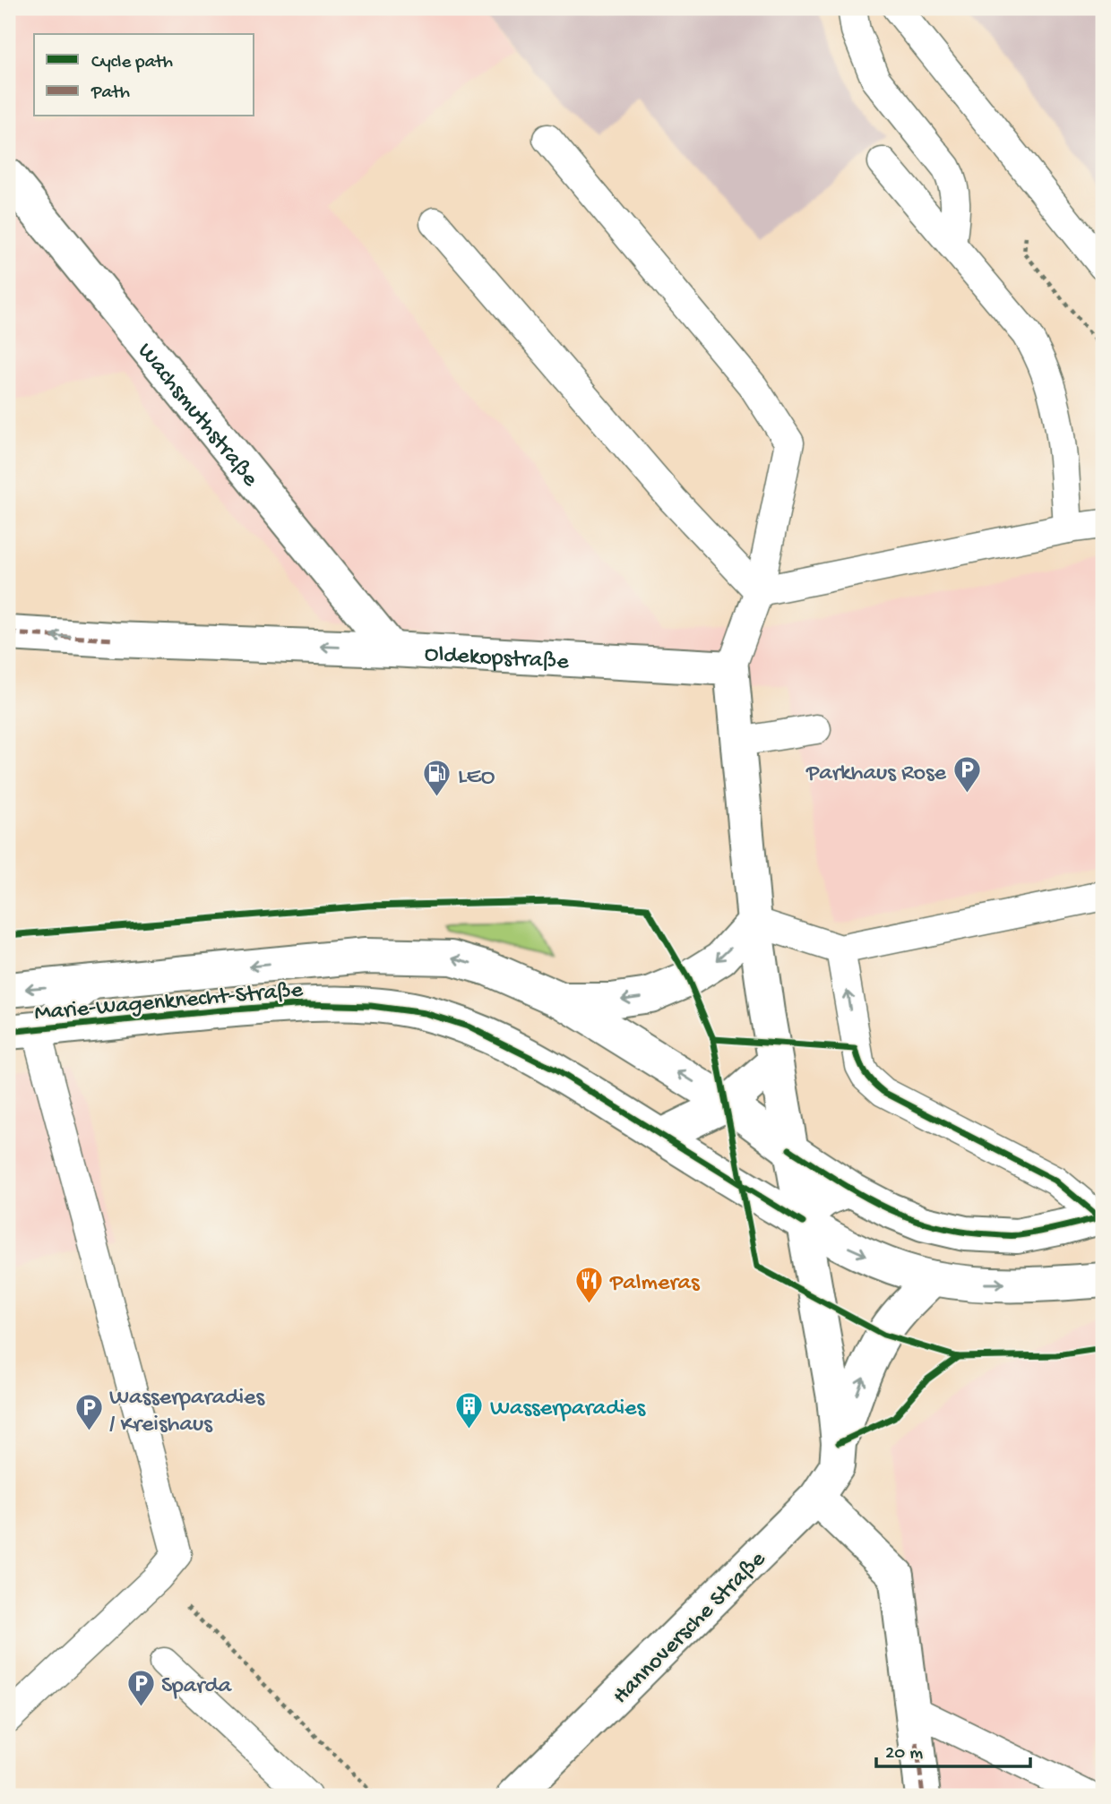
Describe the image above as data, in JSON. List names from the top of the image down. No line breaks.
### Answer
{"streets":{"street":["Wachsmuthstraße","Oldekopstraße","Marie-Wagenknecht-Straße","Hannoversche Straße"]},"crossings":[["Wachsmuthstraße","Oldekopstraße"],["Marie-Wagenknecht-Straße","Hannoversche Straße"]],"one_way":["Oldekopstraße"],"places":{"parking":["Parkhaus Rose","Wasserparadies / Kreishaus","Sparda"],"fuel station":["LEO"],"restaurant":["Palmeras"],"building":["Wasserparadies"]},"legend":["Cycle path","Path"],"scale_bar":"20 m"}
